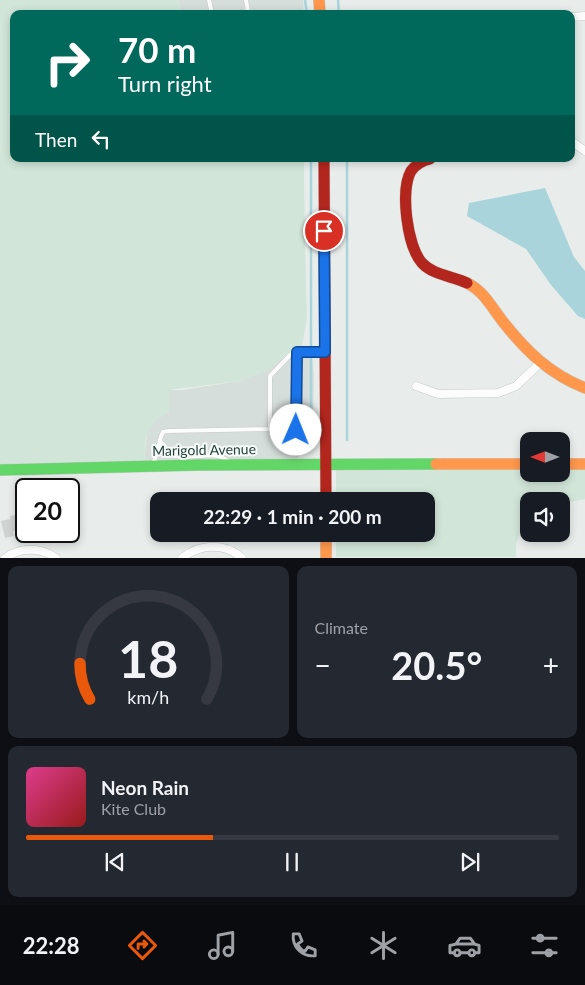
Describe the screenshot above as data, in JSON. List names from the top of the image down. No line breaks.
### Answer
{"streets":{"main road":["Marigold Avenue"]},"north":"left","page":{"turn":["70 m","Turn right"],"then":"Then","limit":"20","trip":"22:29 · 1 min · 200 m","tile":"Climate","heat":["−","20.5°","+"],"song":["Neon Rain","Kite Club"],"tabs":"22:28","gauge":["18","km/h"]}}
